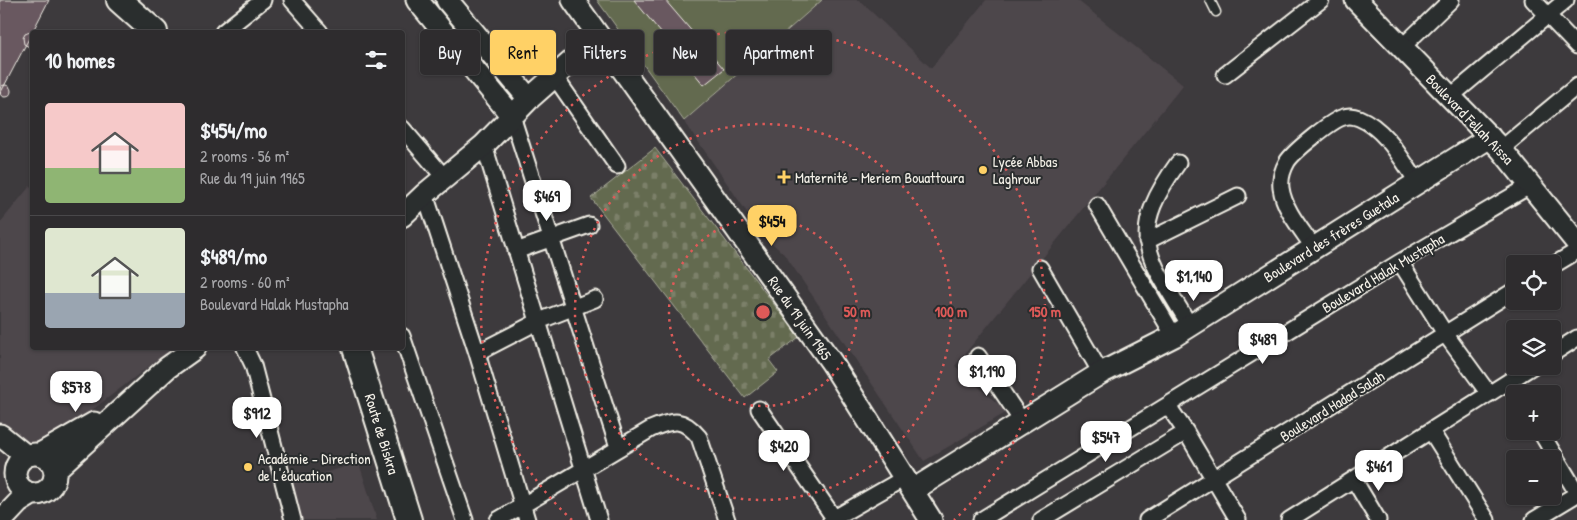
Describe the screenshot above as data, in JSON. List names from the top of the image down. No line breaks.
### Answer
{"streets":{"main road":["Route de Biskra"],"street":["Boulevard Fellah Aissa","Boulevard des frères Guetala","Boulevard Halak Mustapha","Rue du 19 juin 1965","Boulevard Hadad Salah"]},"crossings":[["Boulevard Fellah Aissa","Boulevard des frères Guetala"],["Boulevard Fellah Aissa","Boulevard Halak Mustapha"],["Boulevard des frères Guetala","Rue du 19 juin 1965"]],"places":{"other":["Lycée Abbas Laghrour","Académie - Direction de L'éducation"],"health":["Maternité - Meriem Bouattoura"]},"page":{"chip":["Buy","Rent","Filters","New","Apartment"],"heading":"10 homes","list":[{"name":"$454/mo","note":"2 rooms · 56 m² · Rue du 19 juin 1965"},{"name":"$489/mo","note":"2 rooms · 60 m² · Boulevard Halak Mustapha"}],"price":["$469","$454","$1,140","$489","$1,190","$578","$912","$547","$420","$461"],"map_buttons":["+","−"]},"rings":["50 m","100 m","150 m"]}
